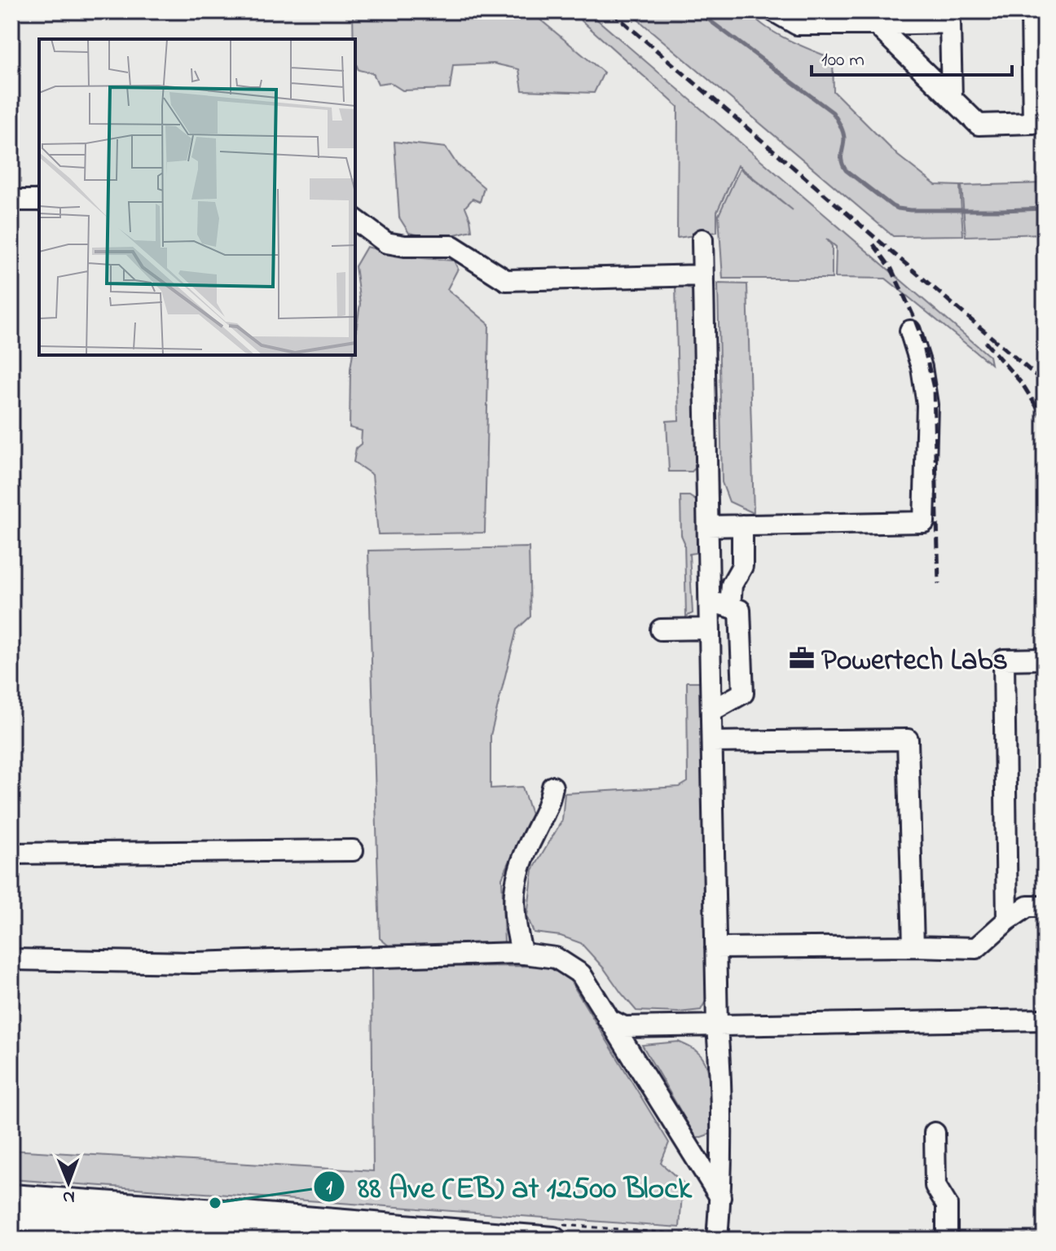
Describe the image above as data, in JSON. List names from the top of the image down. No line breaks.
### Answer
{"places":{"office":["Powertech Labs"],"other":["88 Ave (EB) at 12500 Block"]},"scale_bar":"100 m","north":"bottom"}
